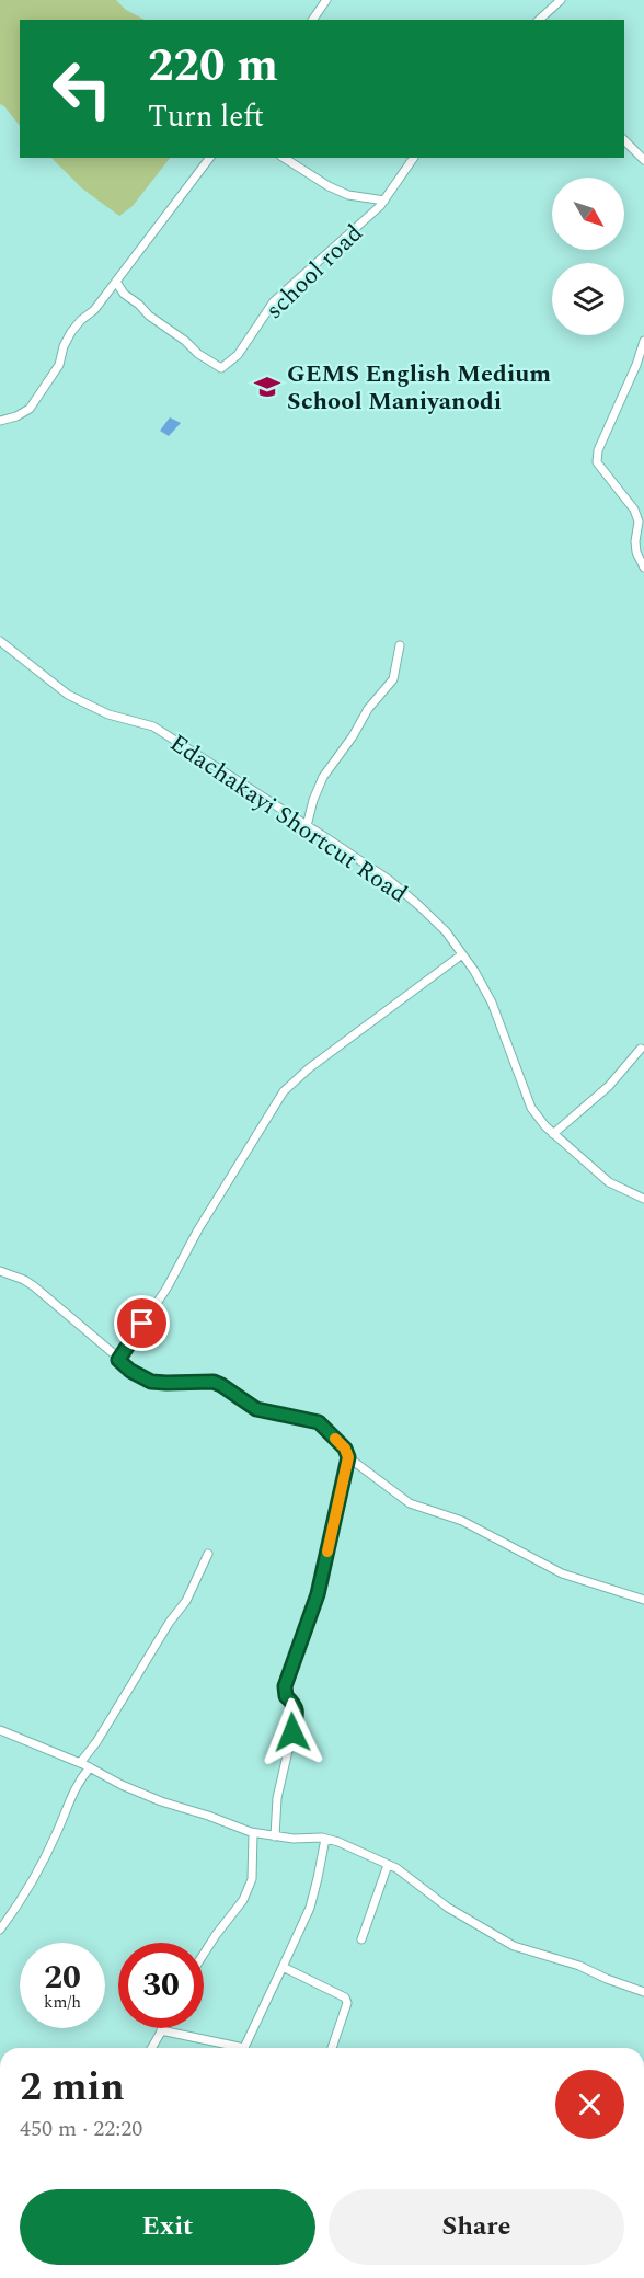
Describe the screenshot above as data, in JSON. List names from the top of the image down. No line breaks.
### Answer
{"streets":{"street":["school road","Edachakayi Shortcut Road"]},"places":{"school or university":["GEMS English Medium School Maniyanodi"]},"north":"bottom right","page":{"turn":["220 m","Turn left"],"speed":"20 km/h","limit":"30","heading":["2 min","450 m · 22:20"],"buttons":["Exit","Share"]}}
